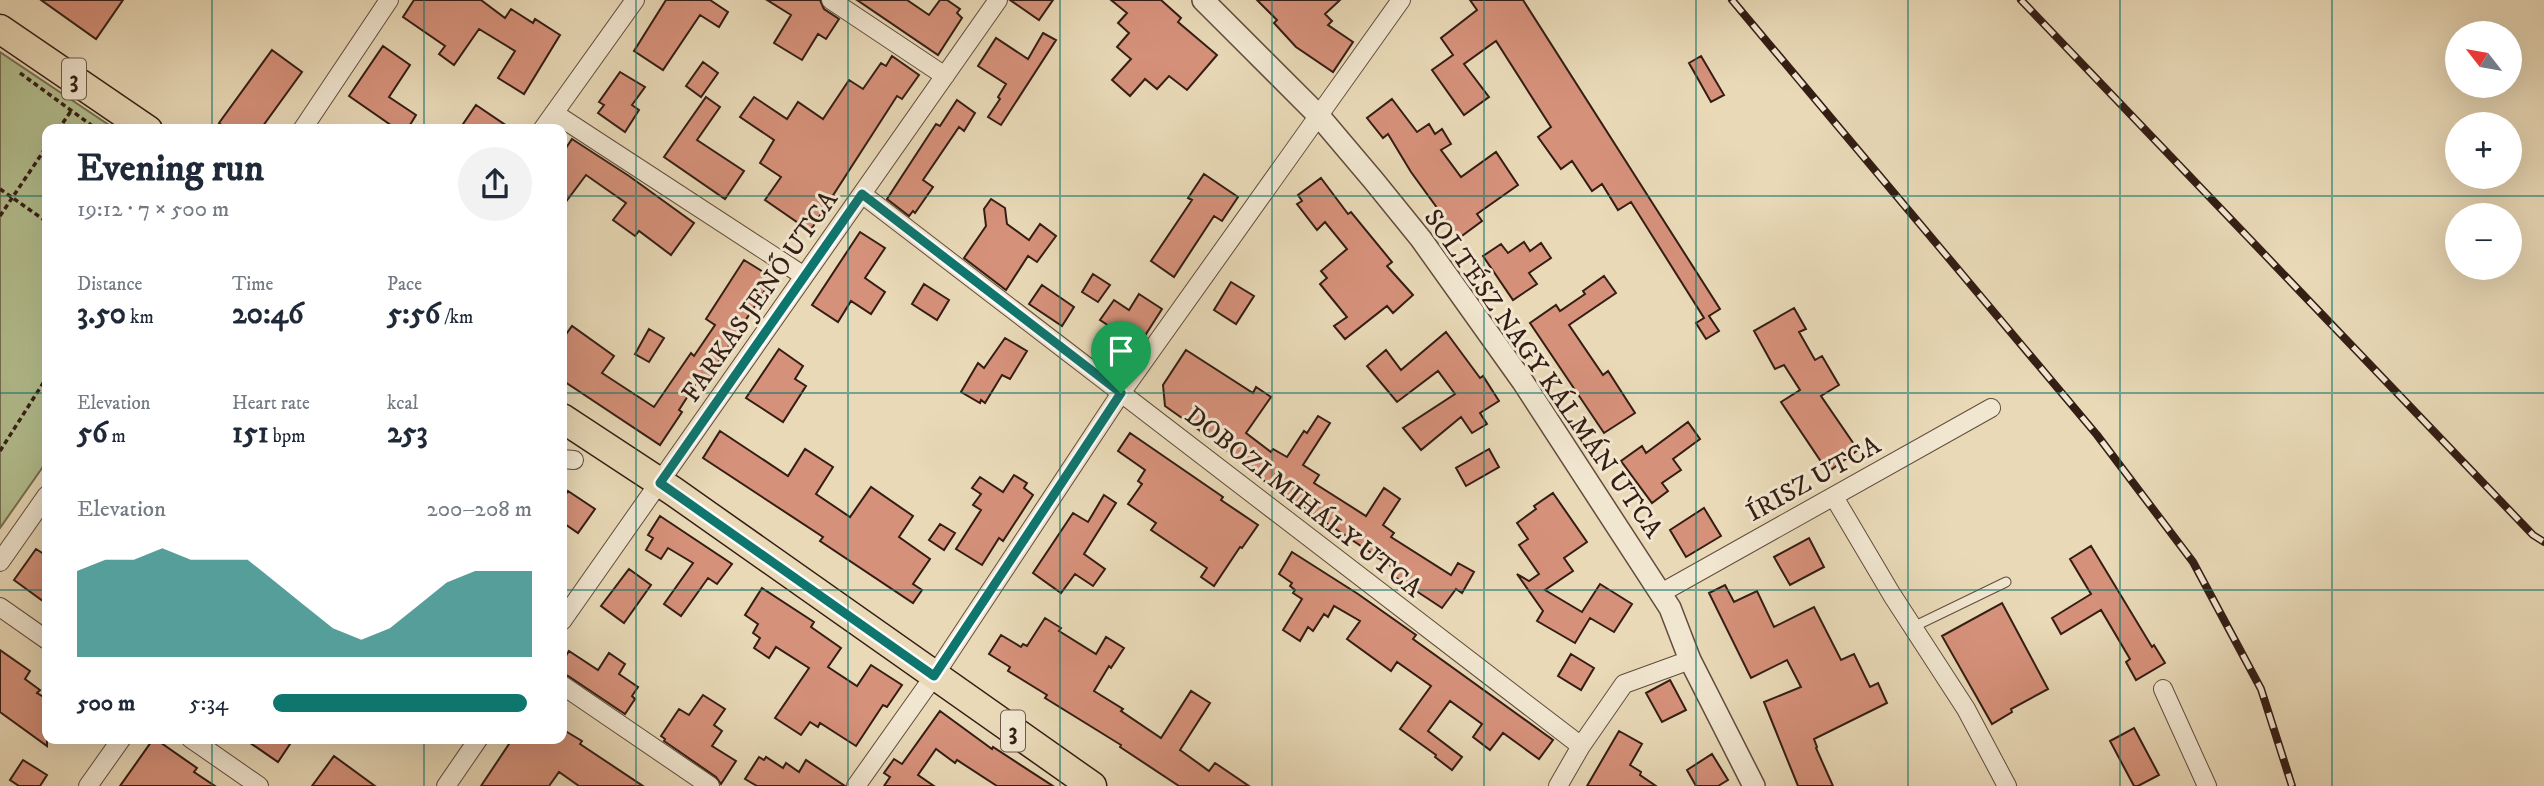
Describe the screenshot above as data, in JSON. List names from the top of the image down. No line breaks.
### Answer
{"streets":{"main road":["3"],"street":["FARKAS JENŐ UTCA","SOLTÉSZ NAGY KÁLMÁN UTCA","ÍRISZ UTCA","DOBOZI MIHÁLY UTCA"]},"crossings":[["3","FARKAS JENŐ UTCA"],["FARKAS JENŐ UTCA","DOBOZI MIHÁLY UTCA"],["SOLTÉSZ NAGY KÁLMÁN UTCA","ÍRISZ UTCA"]],"north":"top left","page":{"map_buttons":["+","−"],"heading":["Evening run","19:12 · 7 × 500 m"],"stats":[["Distance","3.50 km"],["Time","20:46"],["Pace","5:56 /km"],["Elevation","56 m"],["Heart rate","151 bpm"],["kcal","253"]],"chart":["Elevation","200–208 m"],"list":[{"name":"500 m","note":"5:34"}]}}
